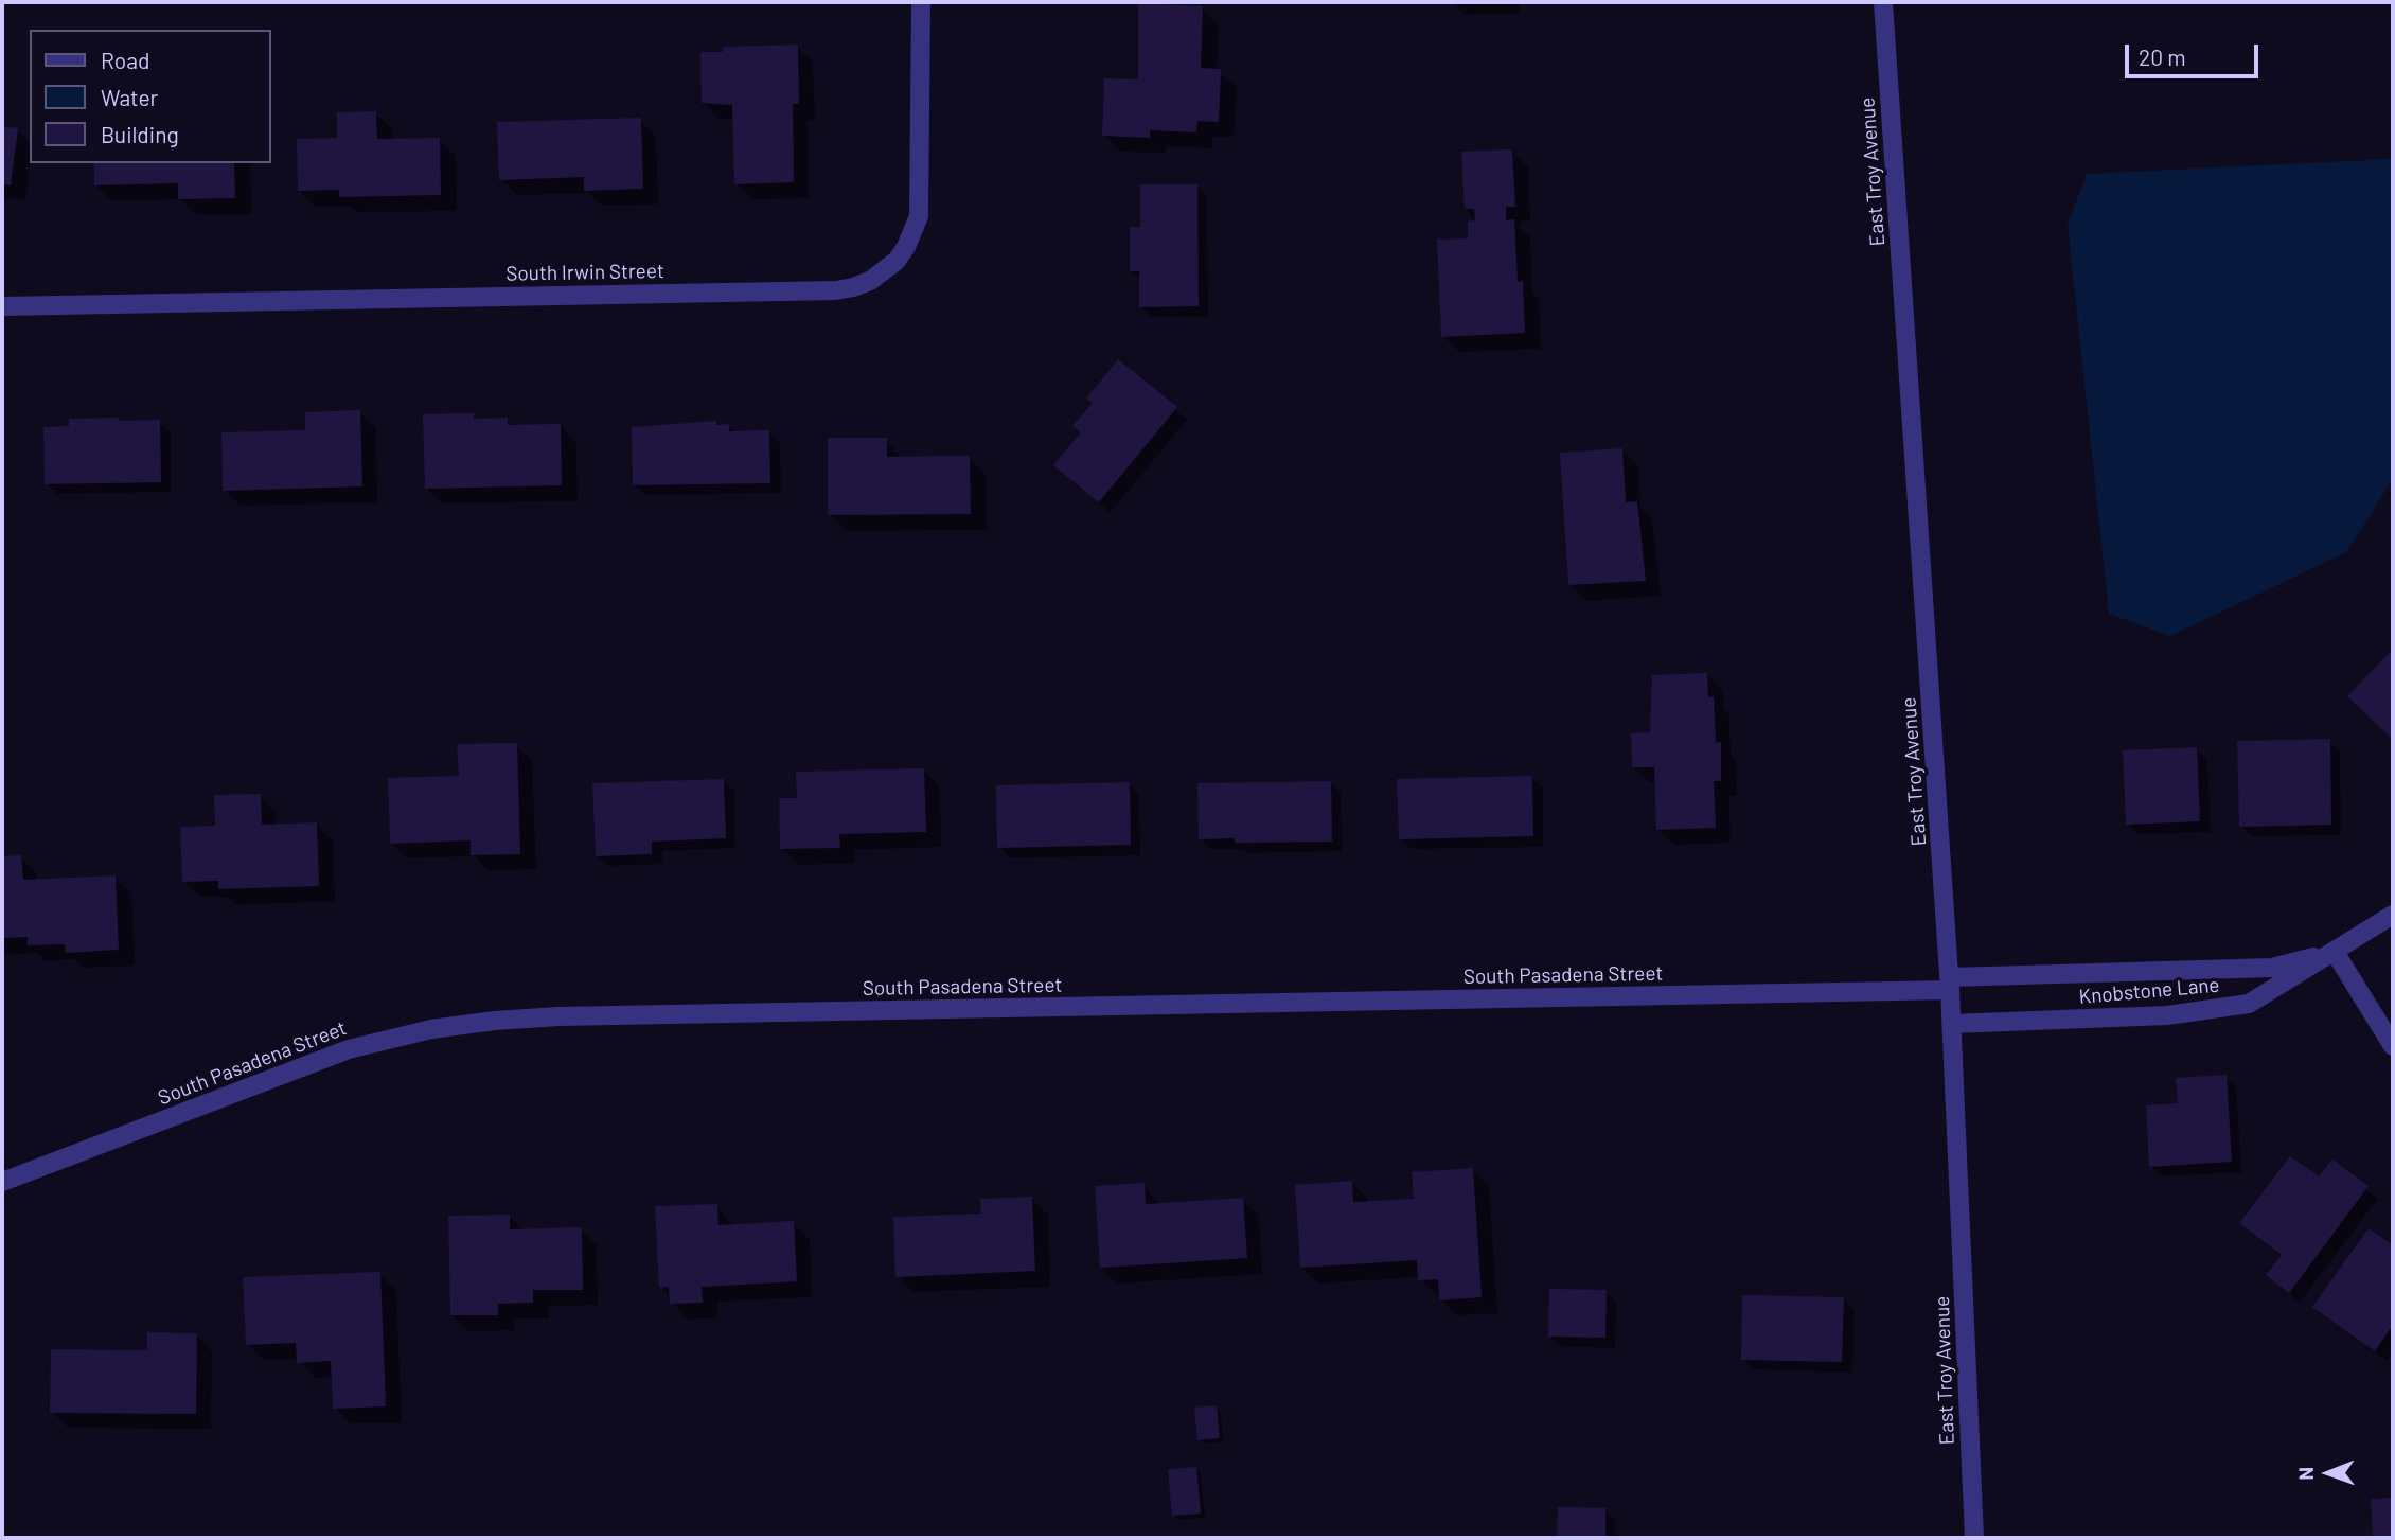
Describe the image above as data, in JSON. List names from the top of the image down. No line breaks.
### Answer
{"streets":{"street":["East Troy Avenue","South Irwin Street","South Pasadena Street","Knobstone Lane"]},"crossings":[["East Troy Avenue","South Pasadena Street"],["East Troy Avenue","Knobstone Lane"],["South Pasadena Street","Knobstone Lane"]],"legend":["Road","Water","Building"],"scale_bar":"20 m","north":"left"}
